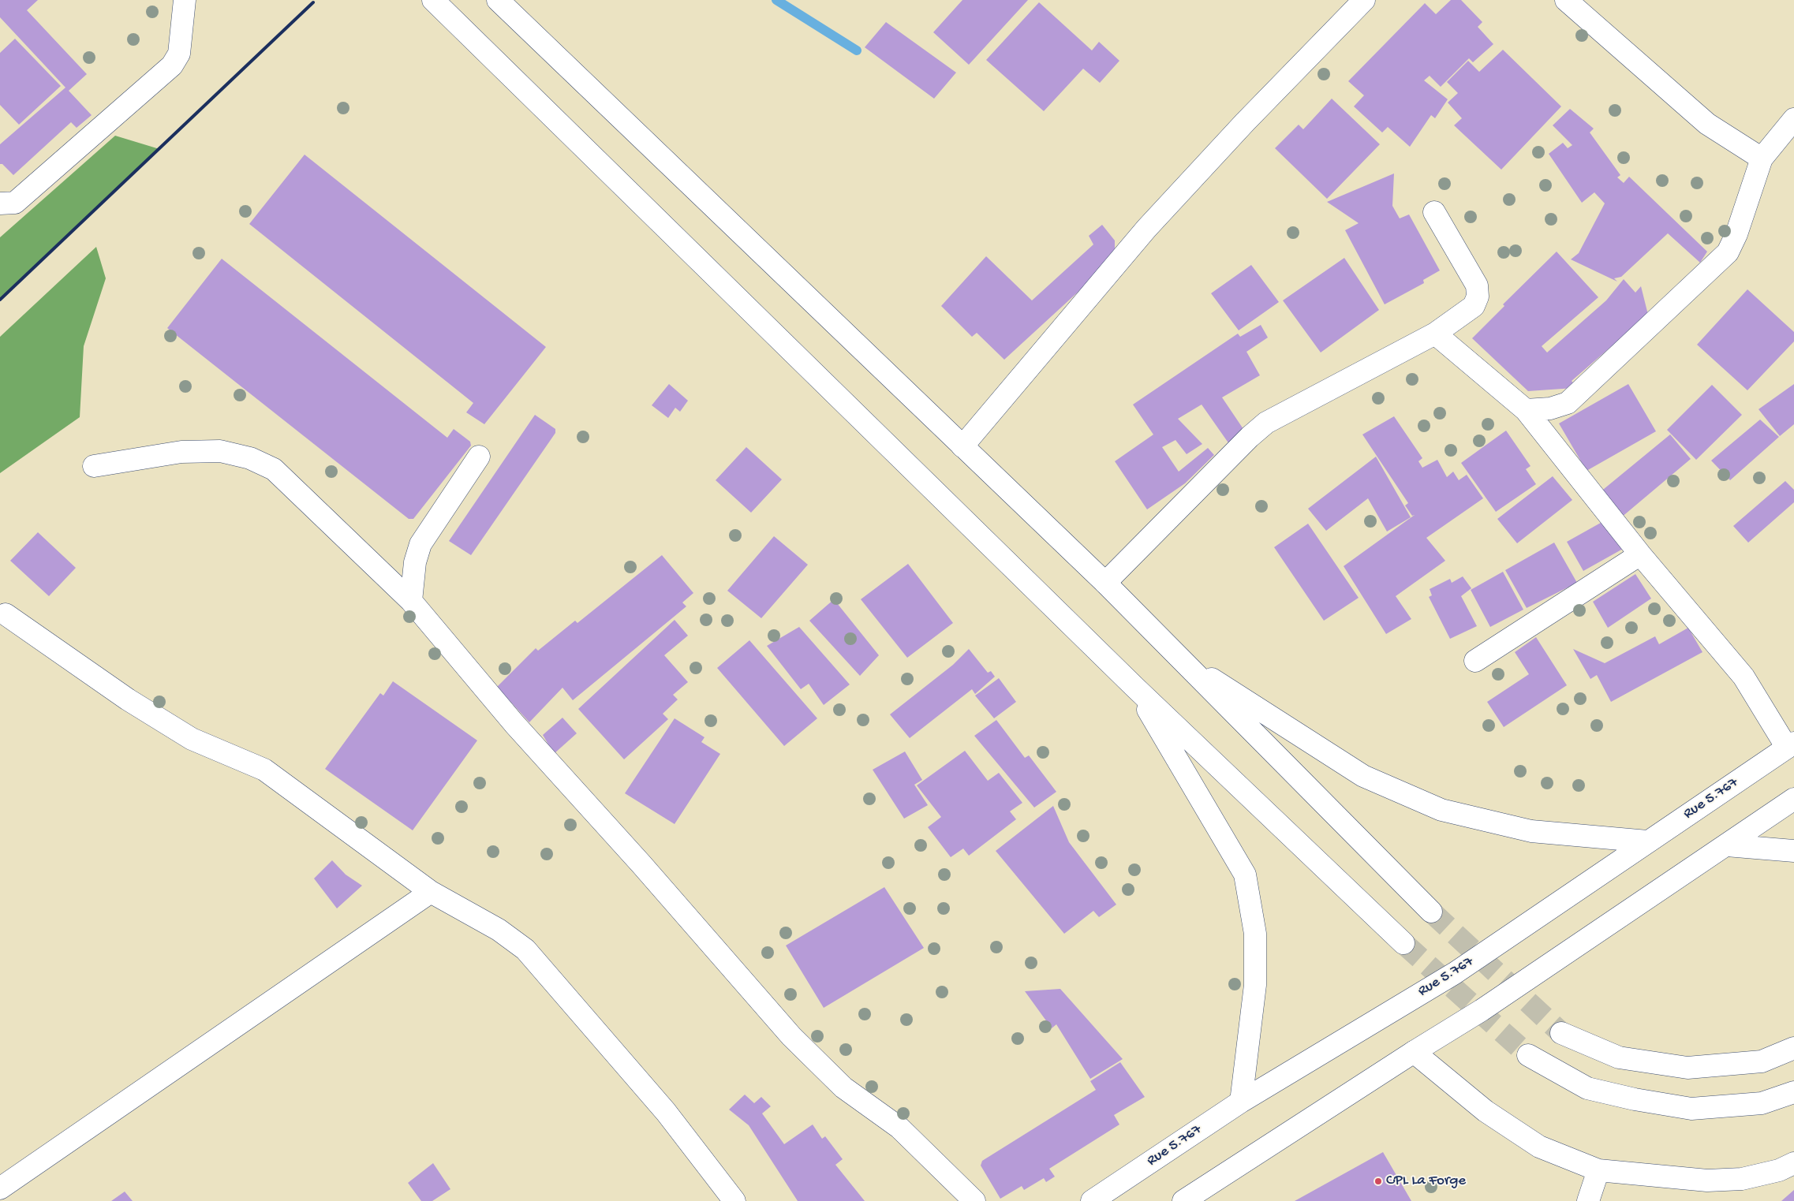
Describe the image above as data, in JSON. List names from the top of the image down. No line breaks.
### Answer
{"streets":{"main road":["Rue 5.767"]},"places":["CPL La Forge"]}
